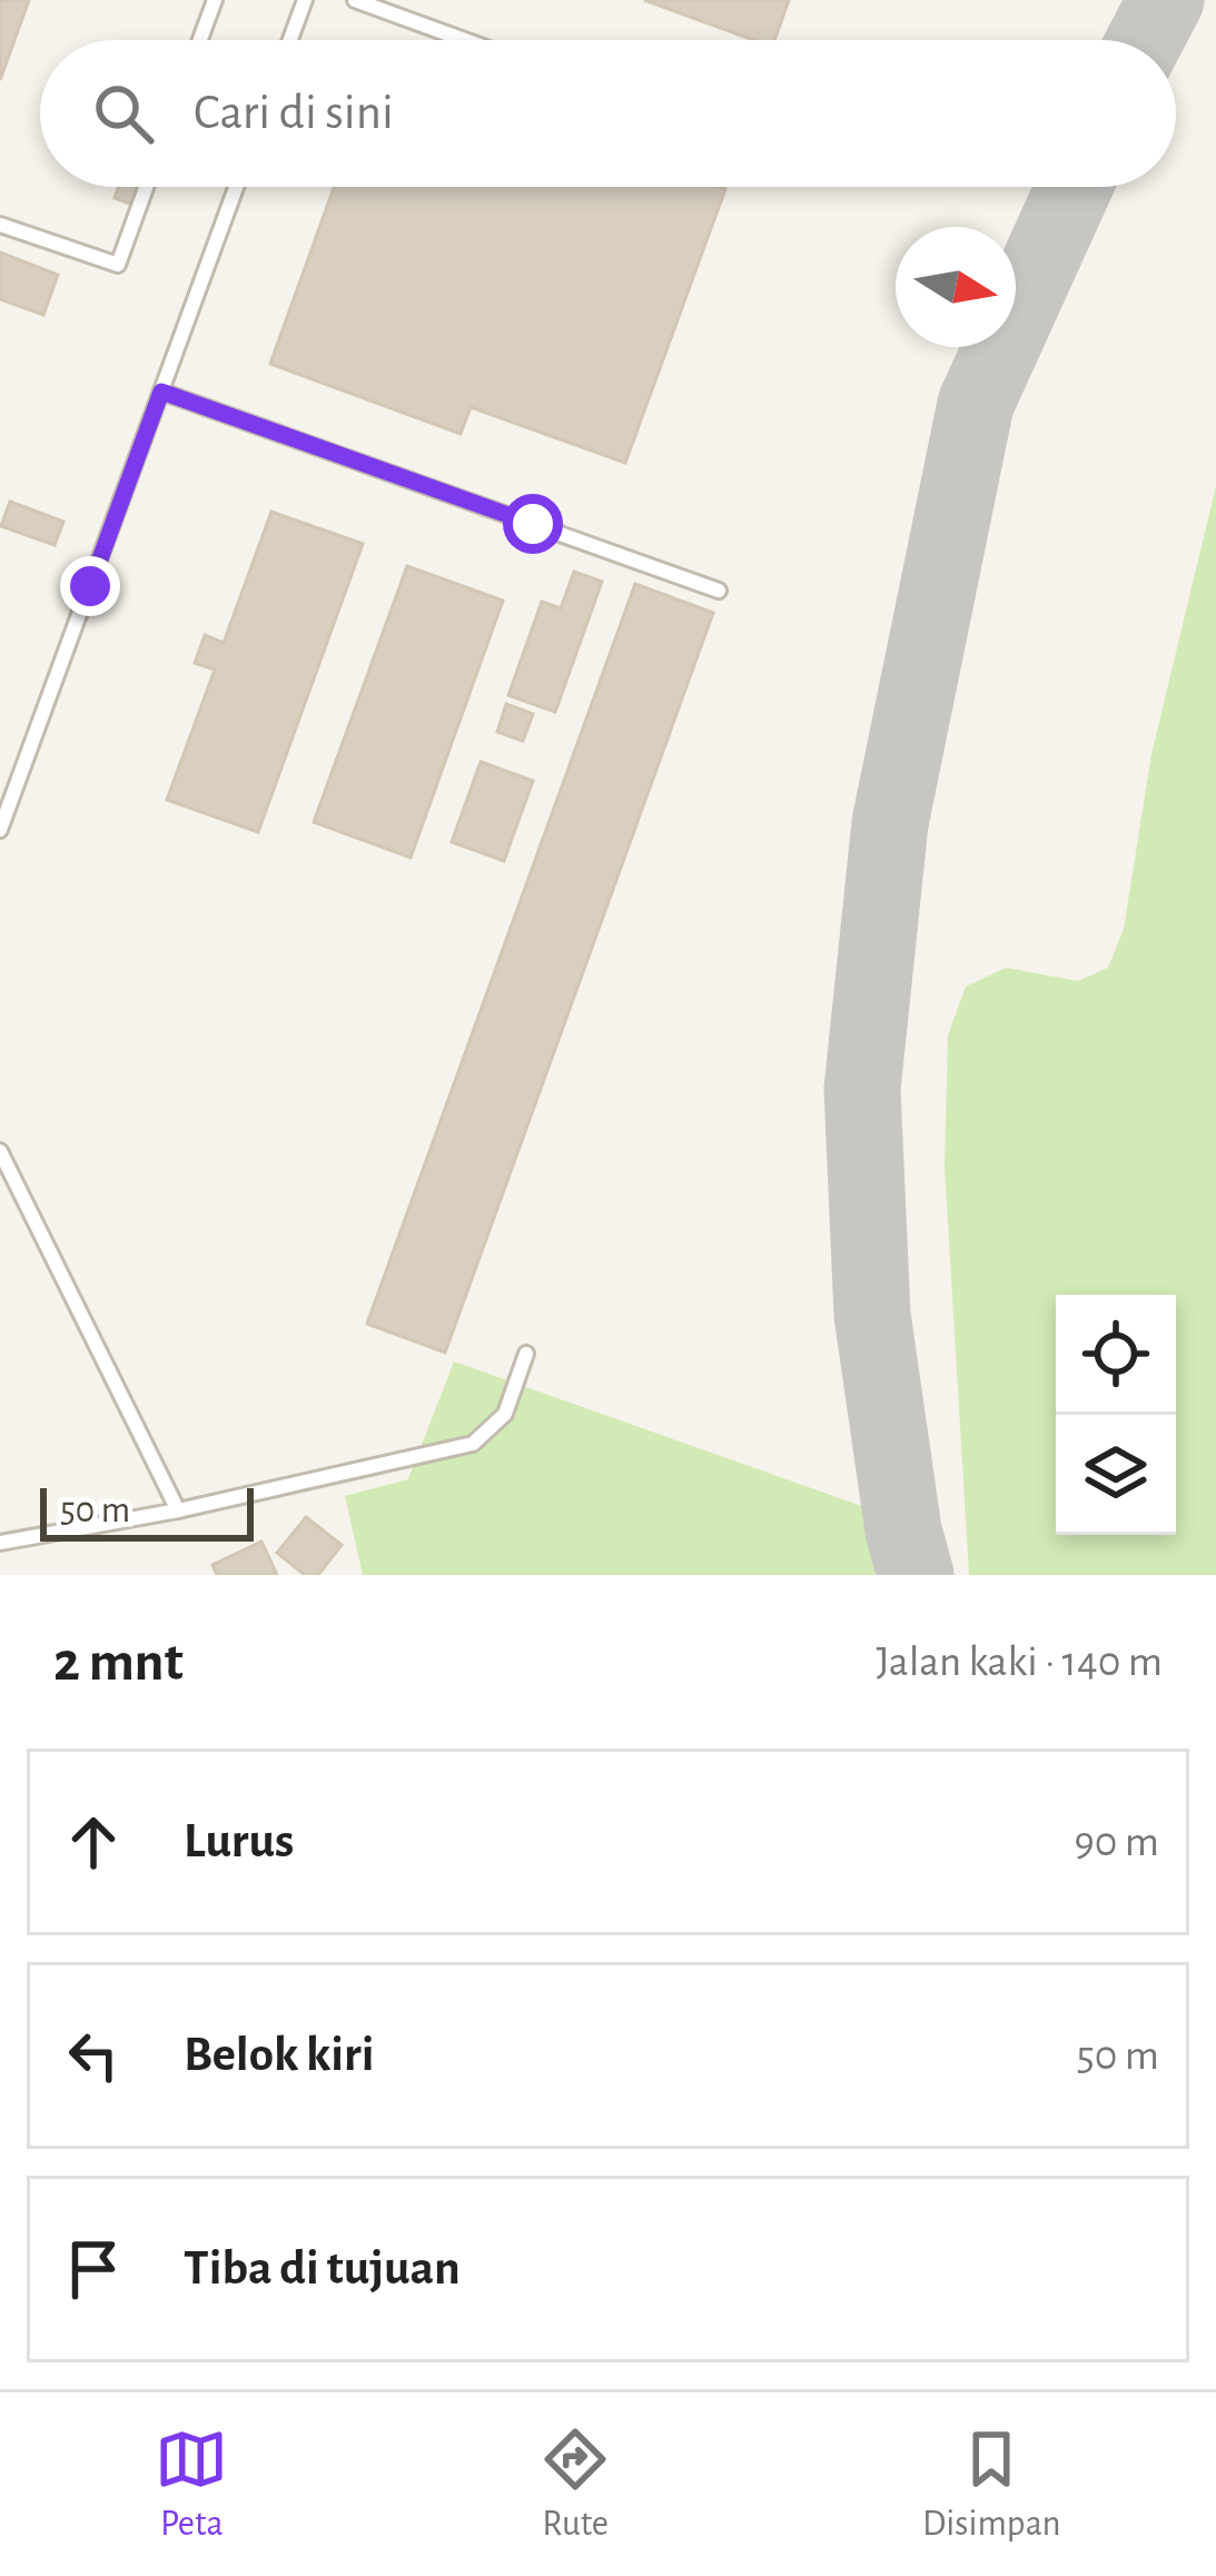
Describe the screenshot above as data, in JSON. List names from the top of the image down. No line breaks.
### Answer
{"scale_bar":"50 m","north":"right","page":{"search":"Cari di sini","scale":"50 m","heading":["2 mnt","Jalan kaki · 140 m"],"list":[["Lurus","90 m"],["Belok kiri","50 m"],"Tiba di tujuan"],"nav":["Peta","Rute","Disimpan"]}}
